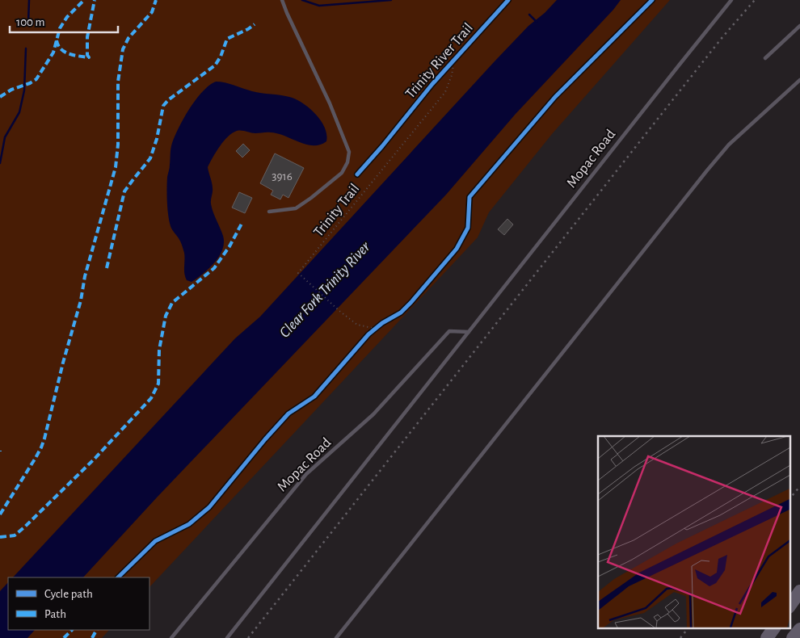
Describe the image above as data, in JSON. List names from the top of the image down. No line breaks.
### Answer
{"streets":{"lane":["Mopac Road"],"path":["Trinity Trail"],"cycle path":["Trinity River Trail"]},"crossings":[["Trinity River Trail","Trinity Trail"]],"water":["Clear Fork Trinity River"],"house_numbers":["3916"],"legend":["Cycle path","Path"],"scale_bar":"100 m"}
